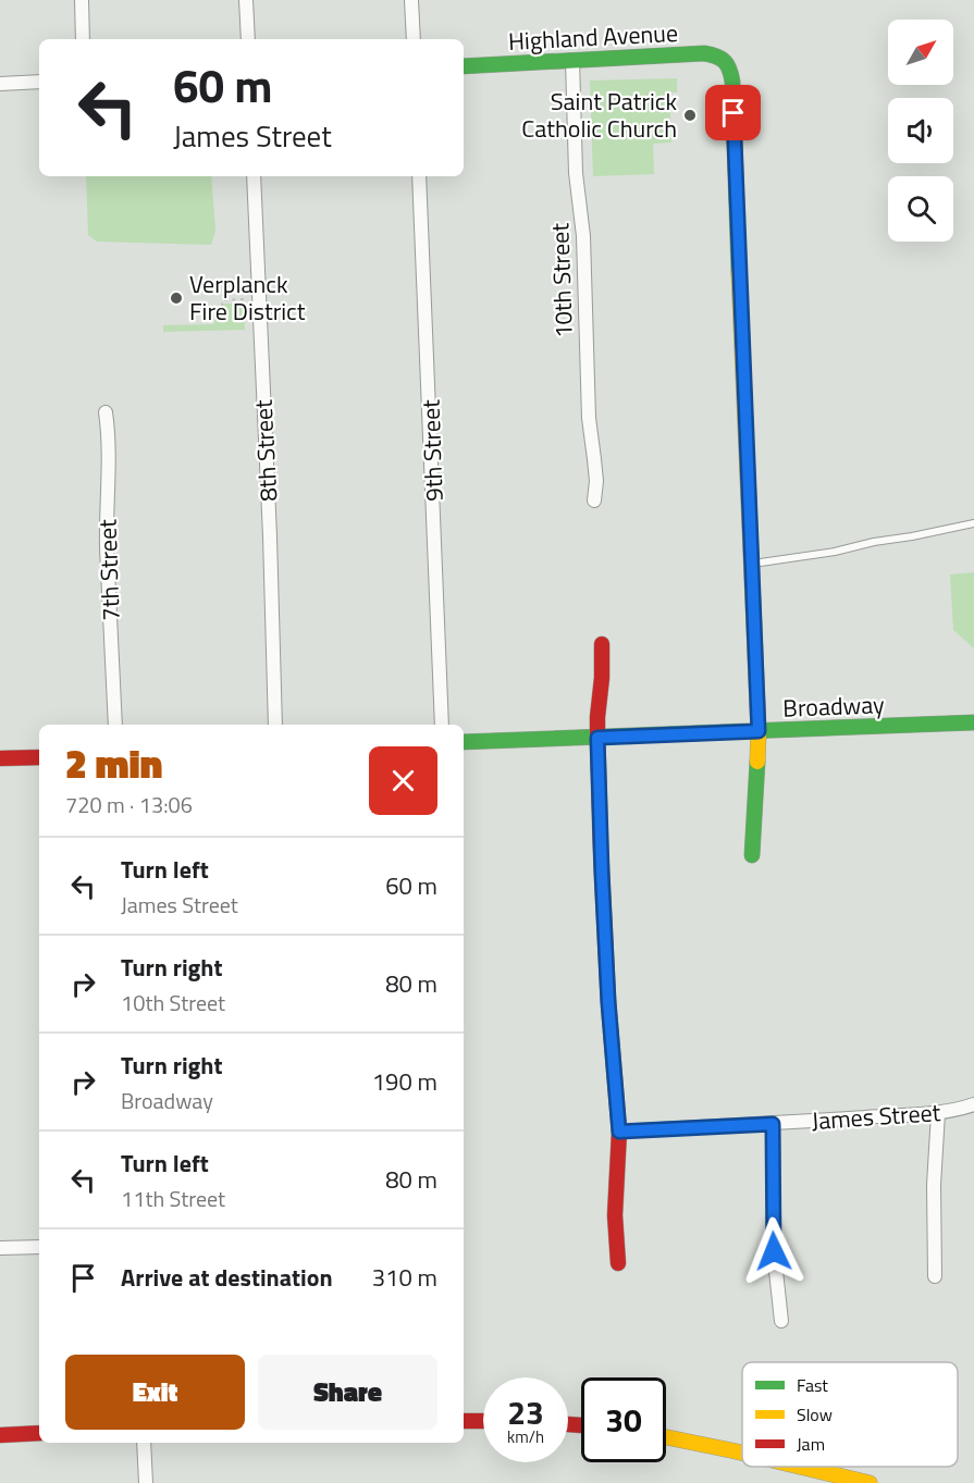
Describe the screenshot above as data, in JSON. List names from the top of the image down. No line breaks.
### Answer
{"streets":{"street":["Highland Avenue","10th Street","8th Street","9th Street","7th Street","Broadway","James Street"]},"crossings":[["Highland Avenue","10th Street"]],"places":["Saint Patrick Catholic Church","Verplanck Fire District"],"legend":["Fast","Slow","Jam"],"north":"top right","page":{"turn":["60 m","James Street"],"heading":["2 min","720 m · 13:06"],"list":[{"name":"Turn left","note":"James Street","value":"60 m"},{"name":"Turn right","note":"10th Street","value":"80 m"},{"name":"Turn right","note":"Broadway","value":"190 m"},{"name":"Turn left","note":"11th Street","value":"80 m"},{"name":"Arrive at destination","value":"310 m"}],"buttons":["Exit","Share"],"speed":"23 km/h","limit":"30"}}
